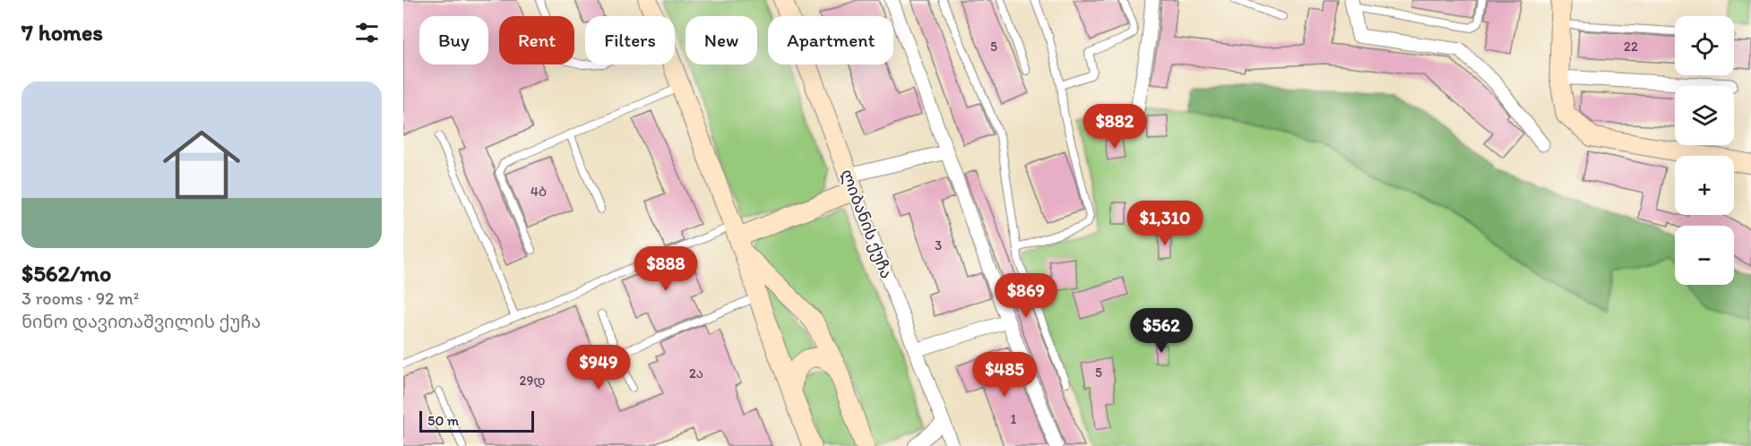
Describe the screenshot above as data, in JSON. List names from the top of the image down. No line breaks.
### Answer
{"streets":{"street":["ლიბანის ქუჩა"]},"house_numbers":["5","22","4ბ","3","5","2ა","29დ","1"],"scale_bar":"50 m","page":{"heading":"7 homes","map_buttons":["+","−"],"chip":["Buy","Rent","Filters","New","Apartment"],"list":[{"name":"$562/mo","note":"3 rooms · 92 m² · ნინო დავითაშვილის ქუჩა"}],"price":["$882","$1,310","$888","$869","$562","$949","$485"],"scale":"50 m"}}
